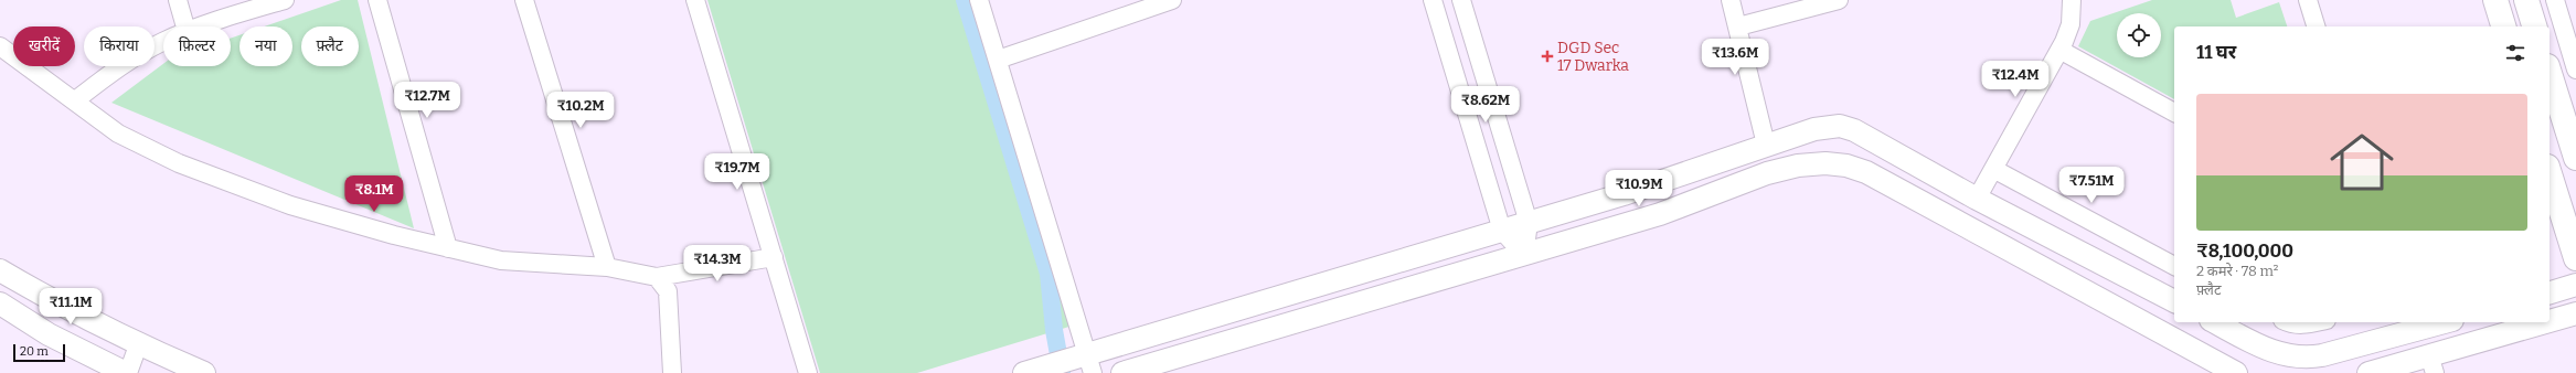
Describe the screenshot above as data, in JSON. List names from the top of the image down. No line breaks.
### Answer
{"places":{"health":["DGD Sec 17 Dwarka"]},"scale_bar":"20 m","page":{"chip":["खरीदें","किराया","फ़िल्टर","नया","फ़्लैट"],"heading":"11 घर","price":["₹13.6M","₹12.4M","₹12.7M","₹8.62M","₹10.2M","₹19.7M","₹7.51M","₹10.9M","₹8.1M","₹14.3M","₹11.1M"],"list":[{"name":"₹8,100,000","note":"2 कमरे · 78 m² · फ़्लैट"}],"scale":"20 m"}}
